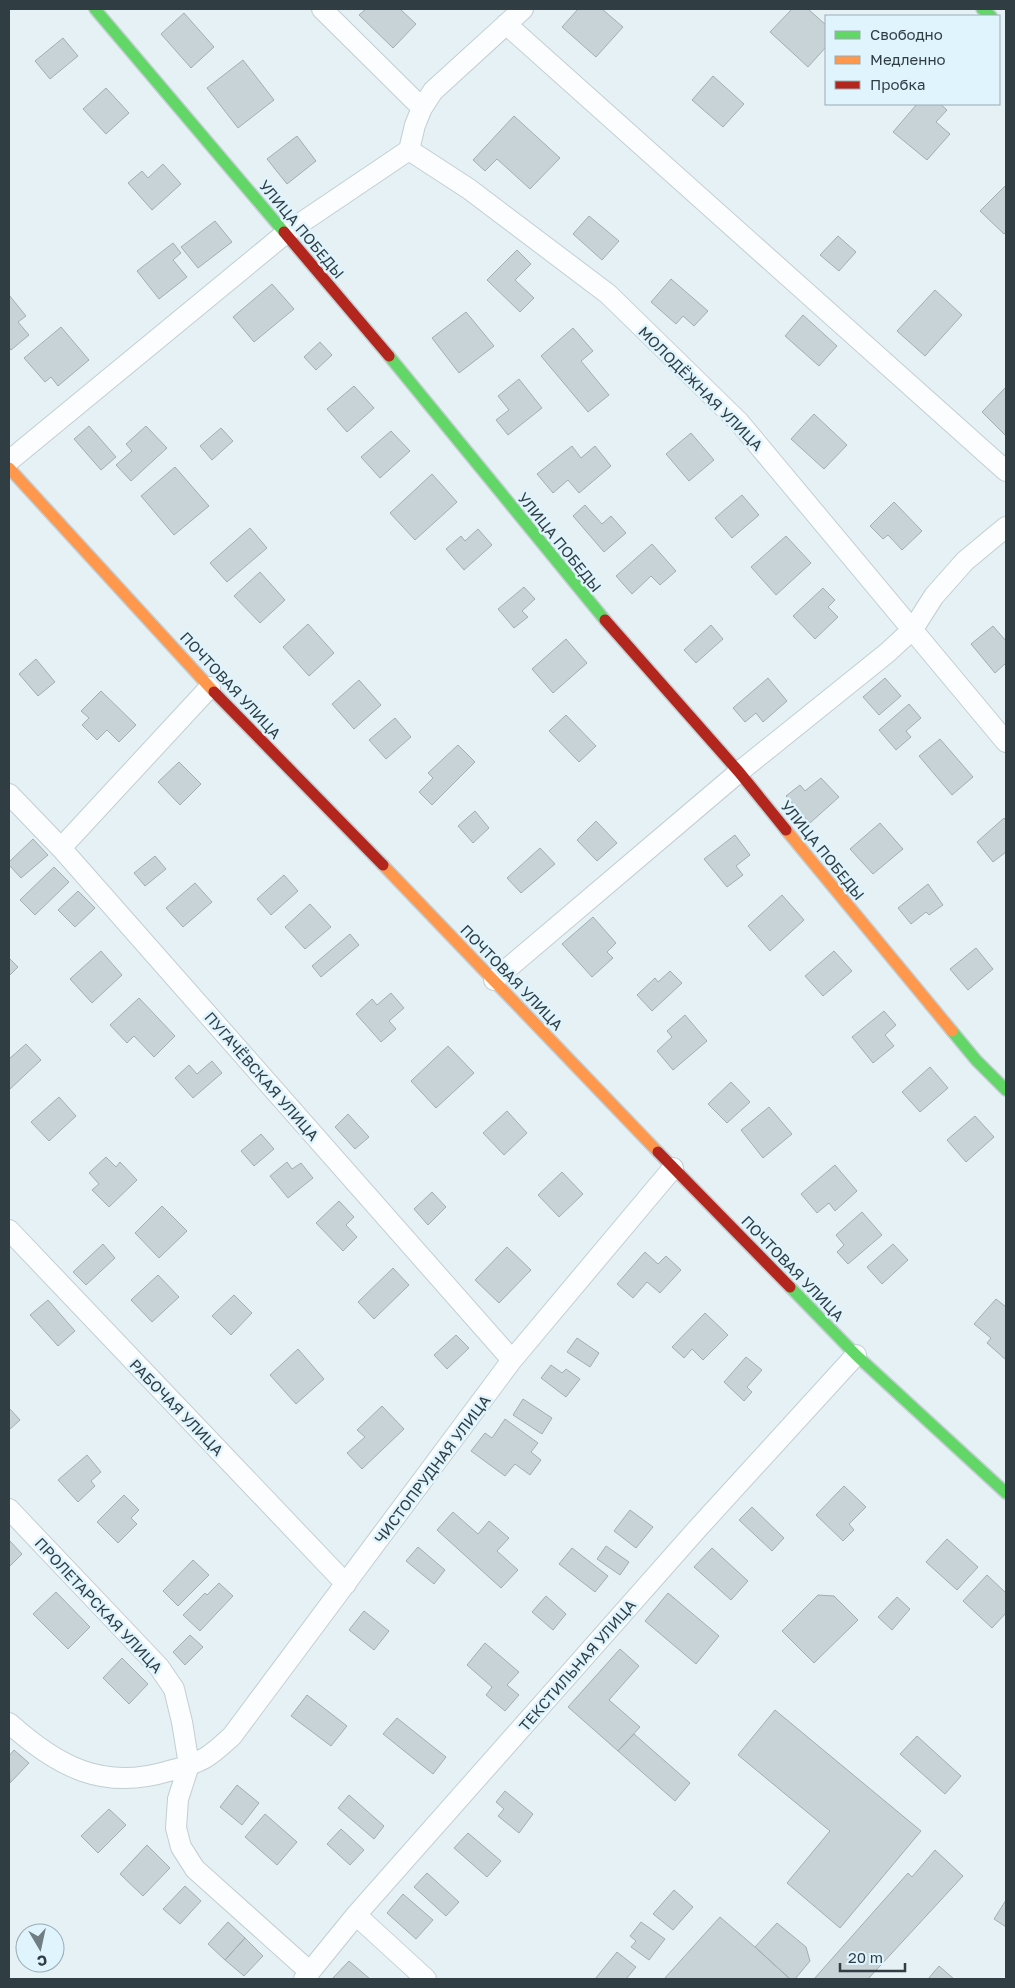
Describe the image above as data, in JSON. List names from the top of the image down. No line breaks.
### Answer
{"streets":{"street":["УЛИЦА ПОБЕДЫ","МОЛОДЁЖНАЯ УЛИЦА","ПОЧТОВАЯ УЛИЦА","ПУГАЧЁВСКАЯ УЛИЦА","РАБОЧАЯ УЛИЦА","ЧИСТОПРУДНАЯ УЛИЦА","ПРОЛЕТАРСКАЯ УЛИЦА","ТЕКСТИЛЬНАЯ УЛИЦА"]},"crossings":[["ПОЧТОВАЯ УЛИЦА","ЧИСТОПРУДНАЯ УЛИЦА"],["ПОЧТОВАЯ УЛИЦА","ТЕКСТИЛЬНАЯ УЛИЦА"],["ПУГАЧЁВСКАЯ УЛИЦА","ЧИСТОПРУДНАЯ УЛИЦА"],["РАБОЧАЯ УЛИЦА","ЧИСТОПРУДНАЯ УЛИЦА"],["ЧИСТОПРУДНАЯ УЛИЦА","ПРОЛЕТАРСКАЯ УЛИЦА"]],"legend":["Свободно","Медленно","Пробка"],"scale_bar":"20 m","north":"bottom"}
